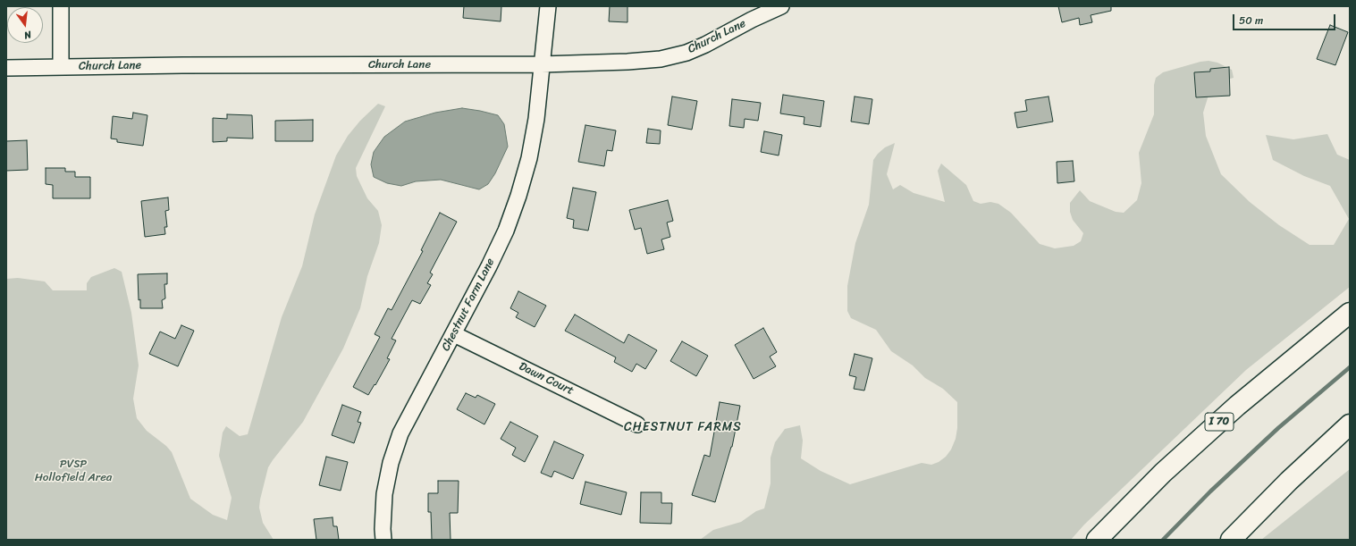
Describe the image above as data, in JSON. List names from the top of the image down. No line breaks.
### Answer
{"streets":{"highway":["I 70"],"street":["Church Lane","Chestnut Farm Lane","Dawn Court"]},"crossings":[["Church Lane","Chestnut Farm Lane"],["Chestnut Farm Lane","Dawn Court"]],"districts":["CHESTNUT FARMS"],"parks":["PVSP Hollofield Area"],"scale_bar":"50 m","north":"bottom"}
